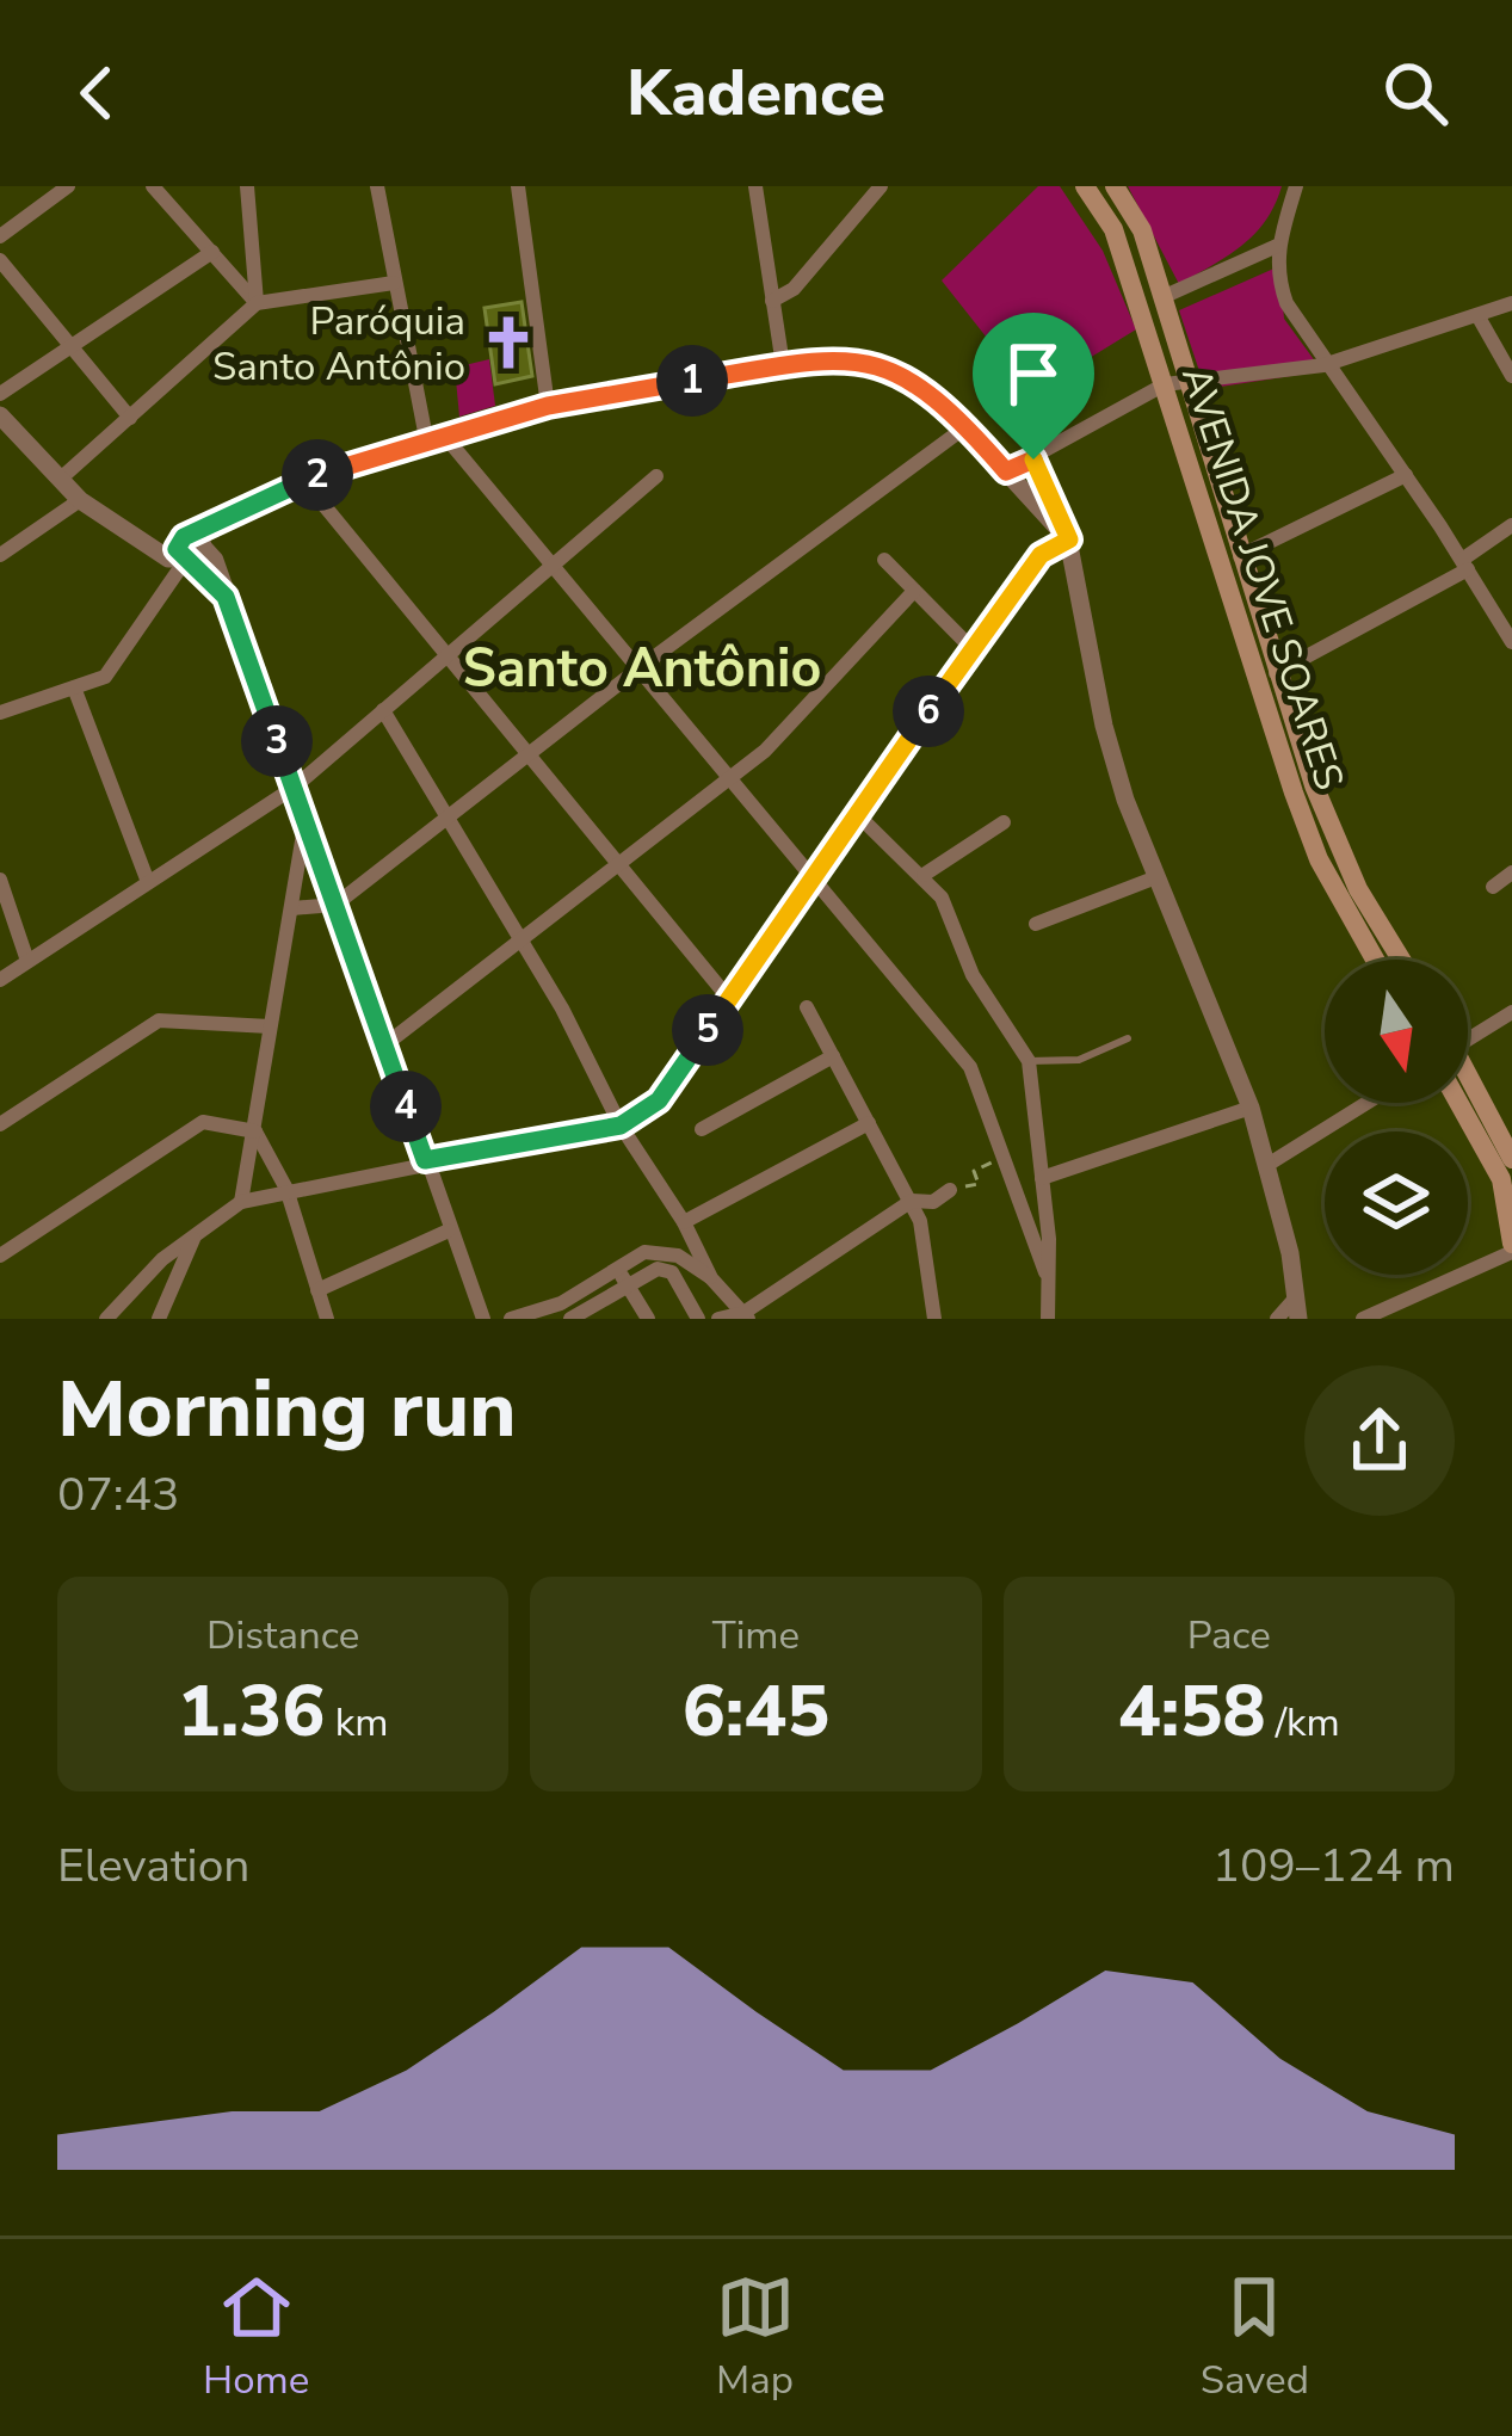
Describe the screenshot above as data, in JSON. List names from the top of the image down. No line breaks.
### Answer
{"streets":{"main road":["AVENIDA JOVE SOARES"]},"districts":["Santo Antônio"],"places":{"church":["Paróquia Santo Antônio"]},"north":"bottom","page":{"header":"Kadence","pins":["1","2","6","3","5","4"],"heading":["Morning run","07:43"],"stats":[["Distance","1.36 km"],["Time","6:45"],["Pace","4:58 /km"]],"chart":["Elevation","109–124 m"],"tabs":["Home","Map","Saved"]}}
